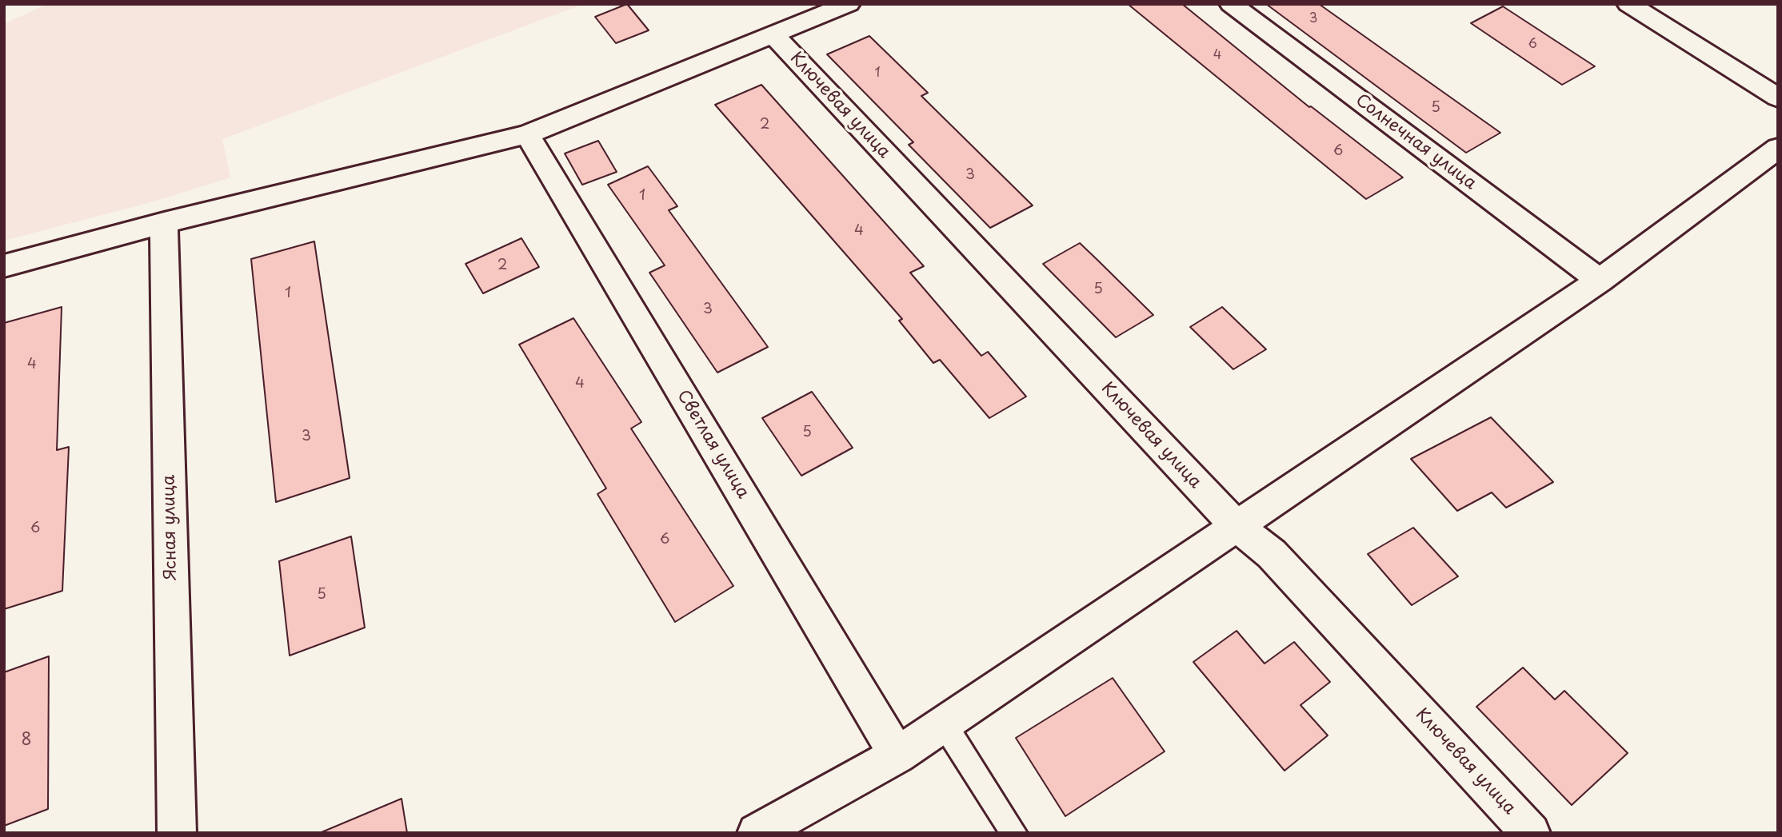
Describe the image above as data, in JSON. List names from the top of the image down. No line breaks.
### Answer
{"streets":{"street":["Ключевая улица","Солнечная улица","Светлая улица","Ясная улица"]},"house_numbers":["3","6","4","1","5","2","6","3","1","4","2","5","1","3","4","4","5","3","6","6","5","8"]}
